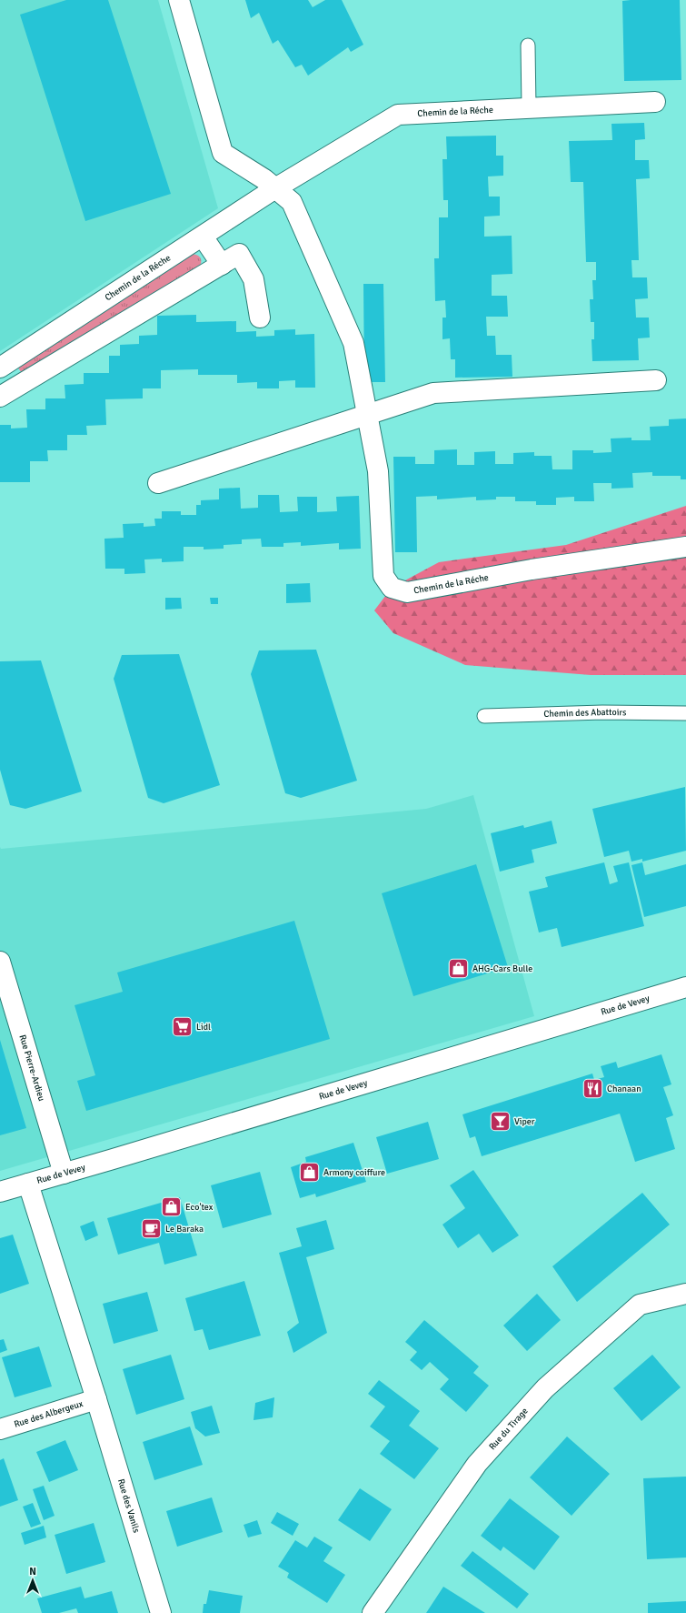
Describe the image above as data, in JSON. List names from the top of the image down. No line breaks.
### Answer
{"streets":{"street":["Chemin de la Réche","Rue de Vevey","Rue Pierre-Ardieu","Rue des Albergeux","Rue du Tirage","Rue des Vanils"],"lane":["Chemin des Abattoirs"]},"crossings":[["Rue de Vevey","Rue Pierre-Ardieu"],["Rue de Vevey","Rue des Vanils"],["Rue des Albergeux","Rue des Vanils"]],"places":{"shop":["AHG-Cars Bulle","Armony coiffure","Eco'tex"],"supermarket":["Lidl"],"restaurant":["Chanaan"],"bar":["Viper"],"cafe":["Le Baraka"]},"north":"top"}
